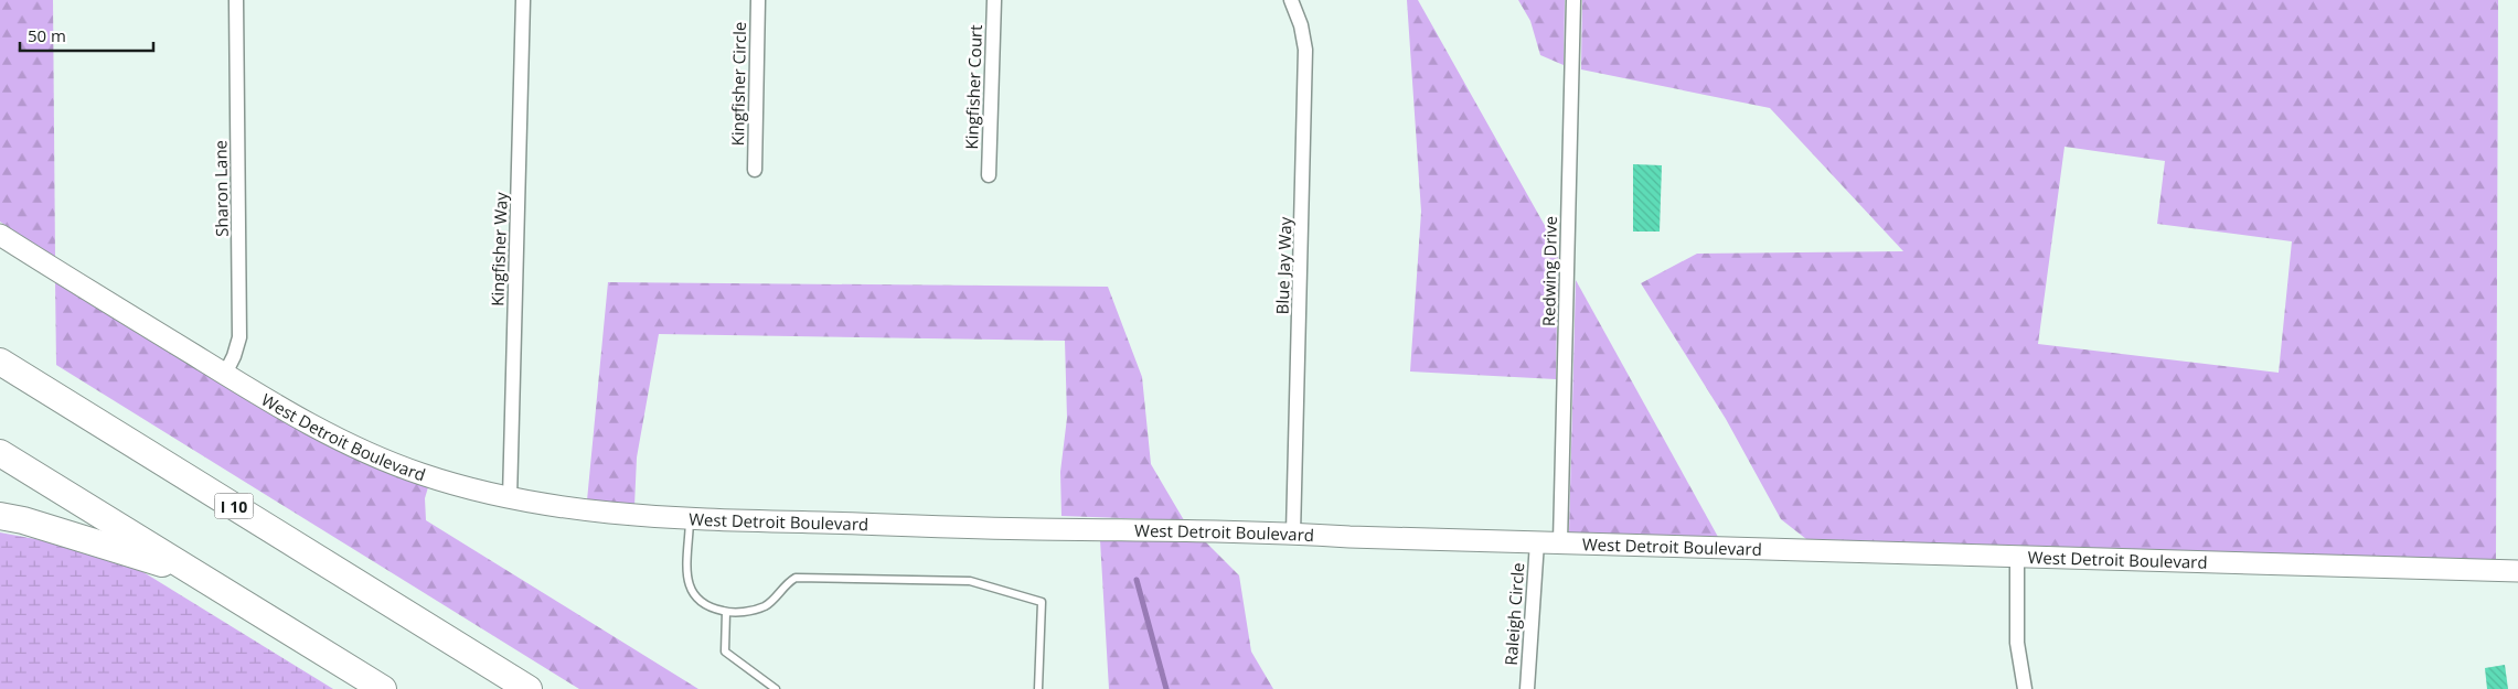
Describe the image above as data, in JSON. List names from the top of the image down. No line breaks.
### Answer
{"streets":{"highway":["I 10"],"street":["Kingfisher Circle","Kingfisher Court","Sharon Lane","Kingfisher Way","Blue Jay Way","Redwing Drive","West Detroit Boulevard","Raleigh Circle"]},"crossings":[["Sharon Lane","West Detroit Boulevard"],["Kingfisher Way","West Detroit Boulevard"],["Blue Jay Way","West Detroit Boulevard"],["Redwing Drive","West Detroit Boulevard"],["West Detroit Boulevard","Raleigh Circle"]],"scale_bar":"50 m"}
